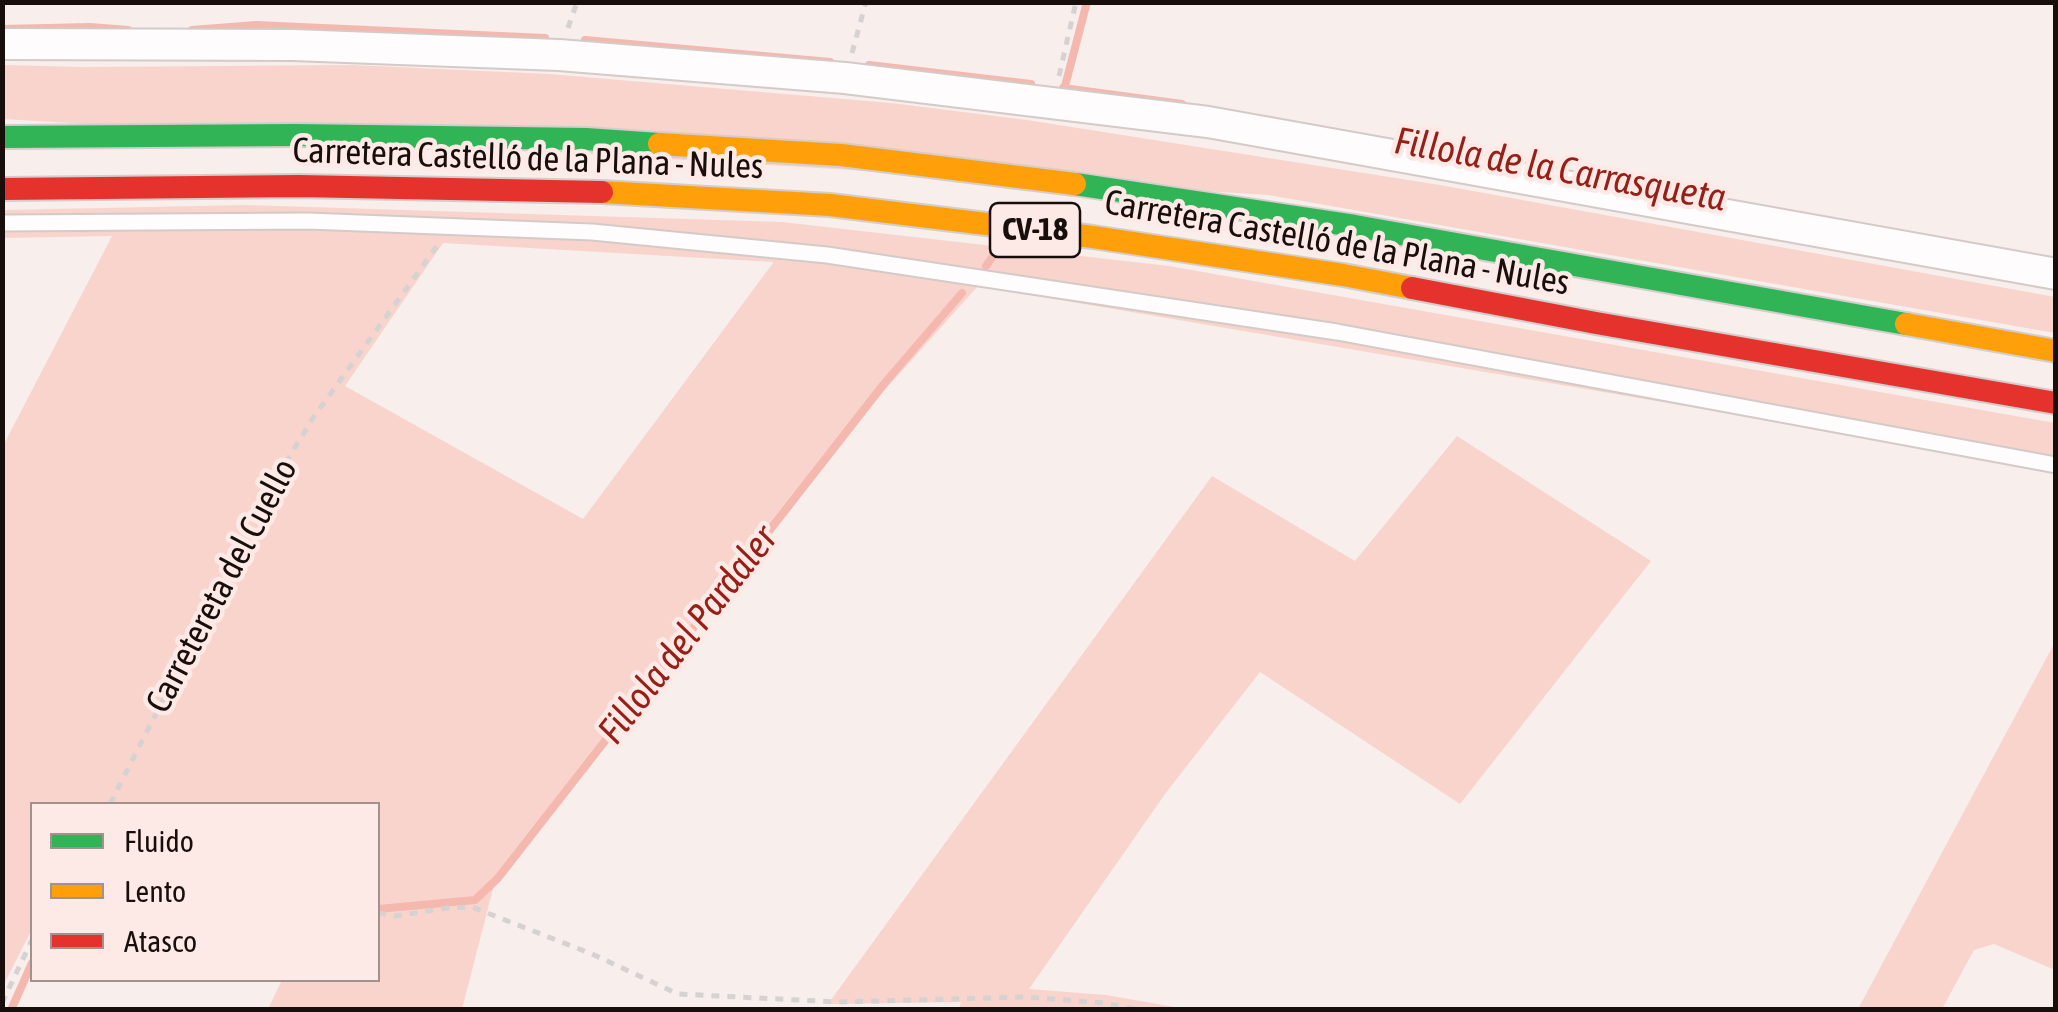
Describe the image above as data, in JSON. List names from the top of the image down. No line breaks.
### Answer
{"streets":{"main road":["Carretera Castelló de la Plana - Nules","CV-18"],"path":["Carretereta del Cuello"]},"water":["Fillola de la Carrasqueta","Fillola del Pardaler"],"legend":["Fluido","Lento","Atasco"]}
